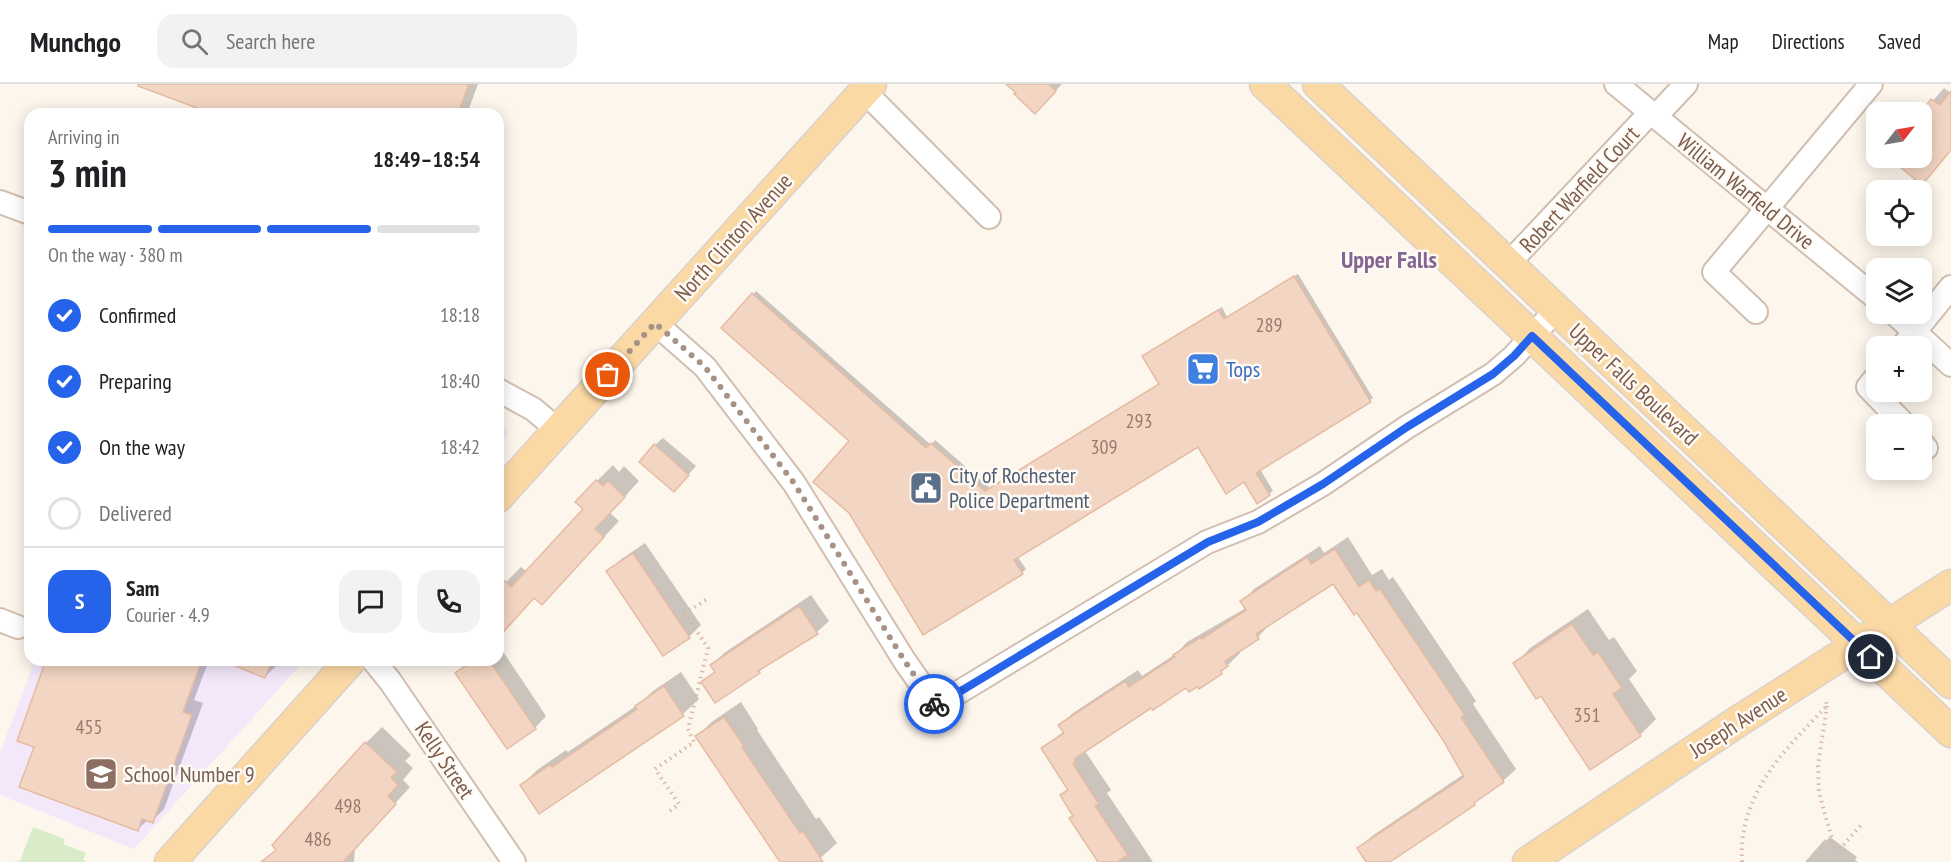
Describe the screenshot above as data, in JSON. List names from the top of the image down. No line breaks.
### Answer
{"streets":{"main road":["North Clinton Avenue","Upper Falls Boulevard","Joseph Avenue"],"street":["Robert Warfield Court","William Warfield Drive","Kelly Street"]},"crossings":[["Robert Warfield Court","William Warfield Drive"],["Robert Warfield Court","Upper Falls Boulevard"],["Upper Falls Boulevard","Joseph Avenue"]],"districts":["Upper Falls"],"places":{"supermarket":["Tops"],"public building":["City of Rochester Police Department"],"school or university":["School Number 9"]},"house_numbers":["289","293","309","351","455","498","486"],"north":"top right","page":{"header":"Munchgo","search":"Search here","nav":["Map","Directions","Saved"],"map_buttons":["+","−"],"heading":["3 min","Arriving in","18:49–18:54"],"panel":["Sam","Courier · 4.9"],"bar":"On the way · 380 m","list":[["Confirmed","18:18"],["Preparing","18:40"],["On the way","18:42"],"Delivered"],"round":"S"}}
